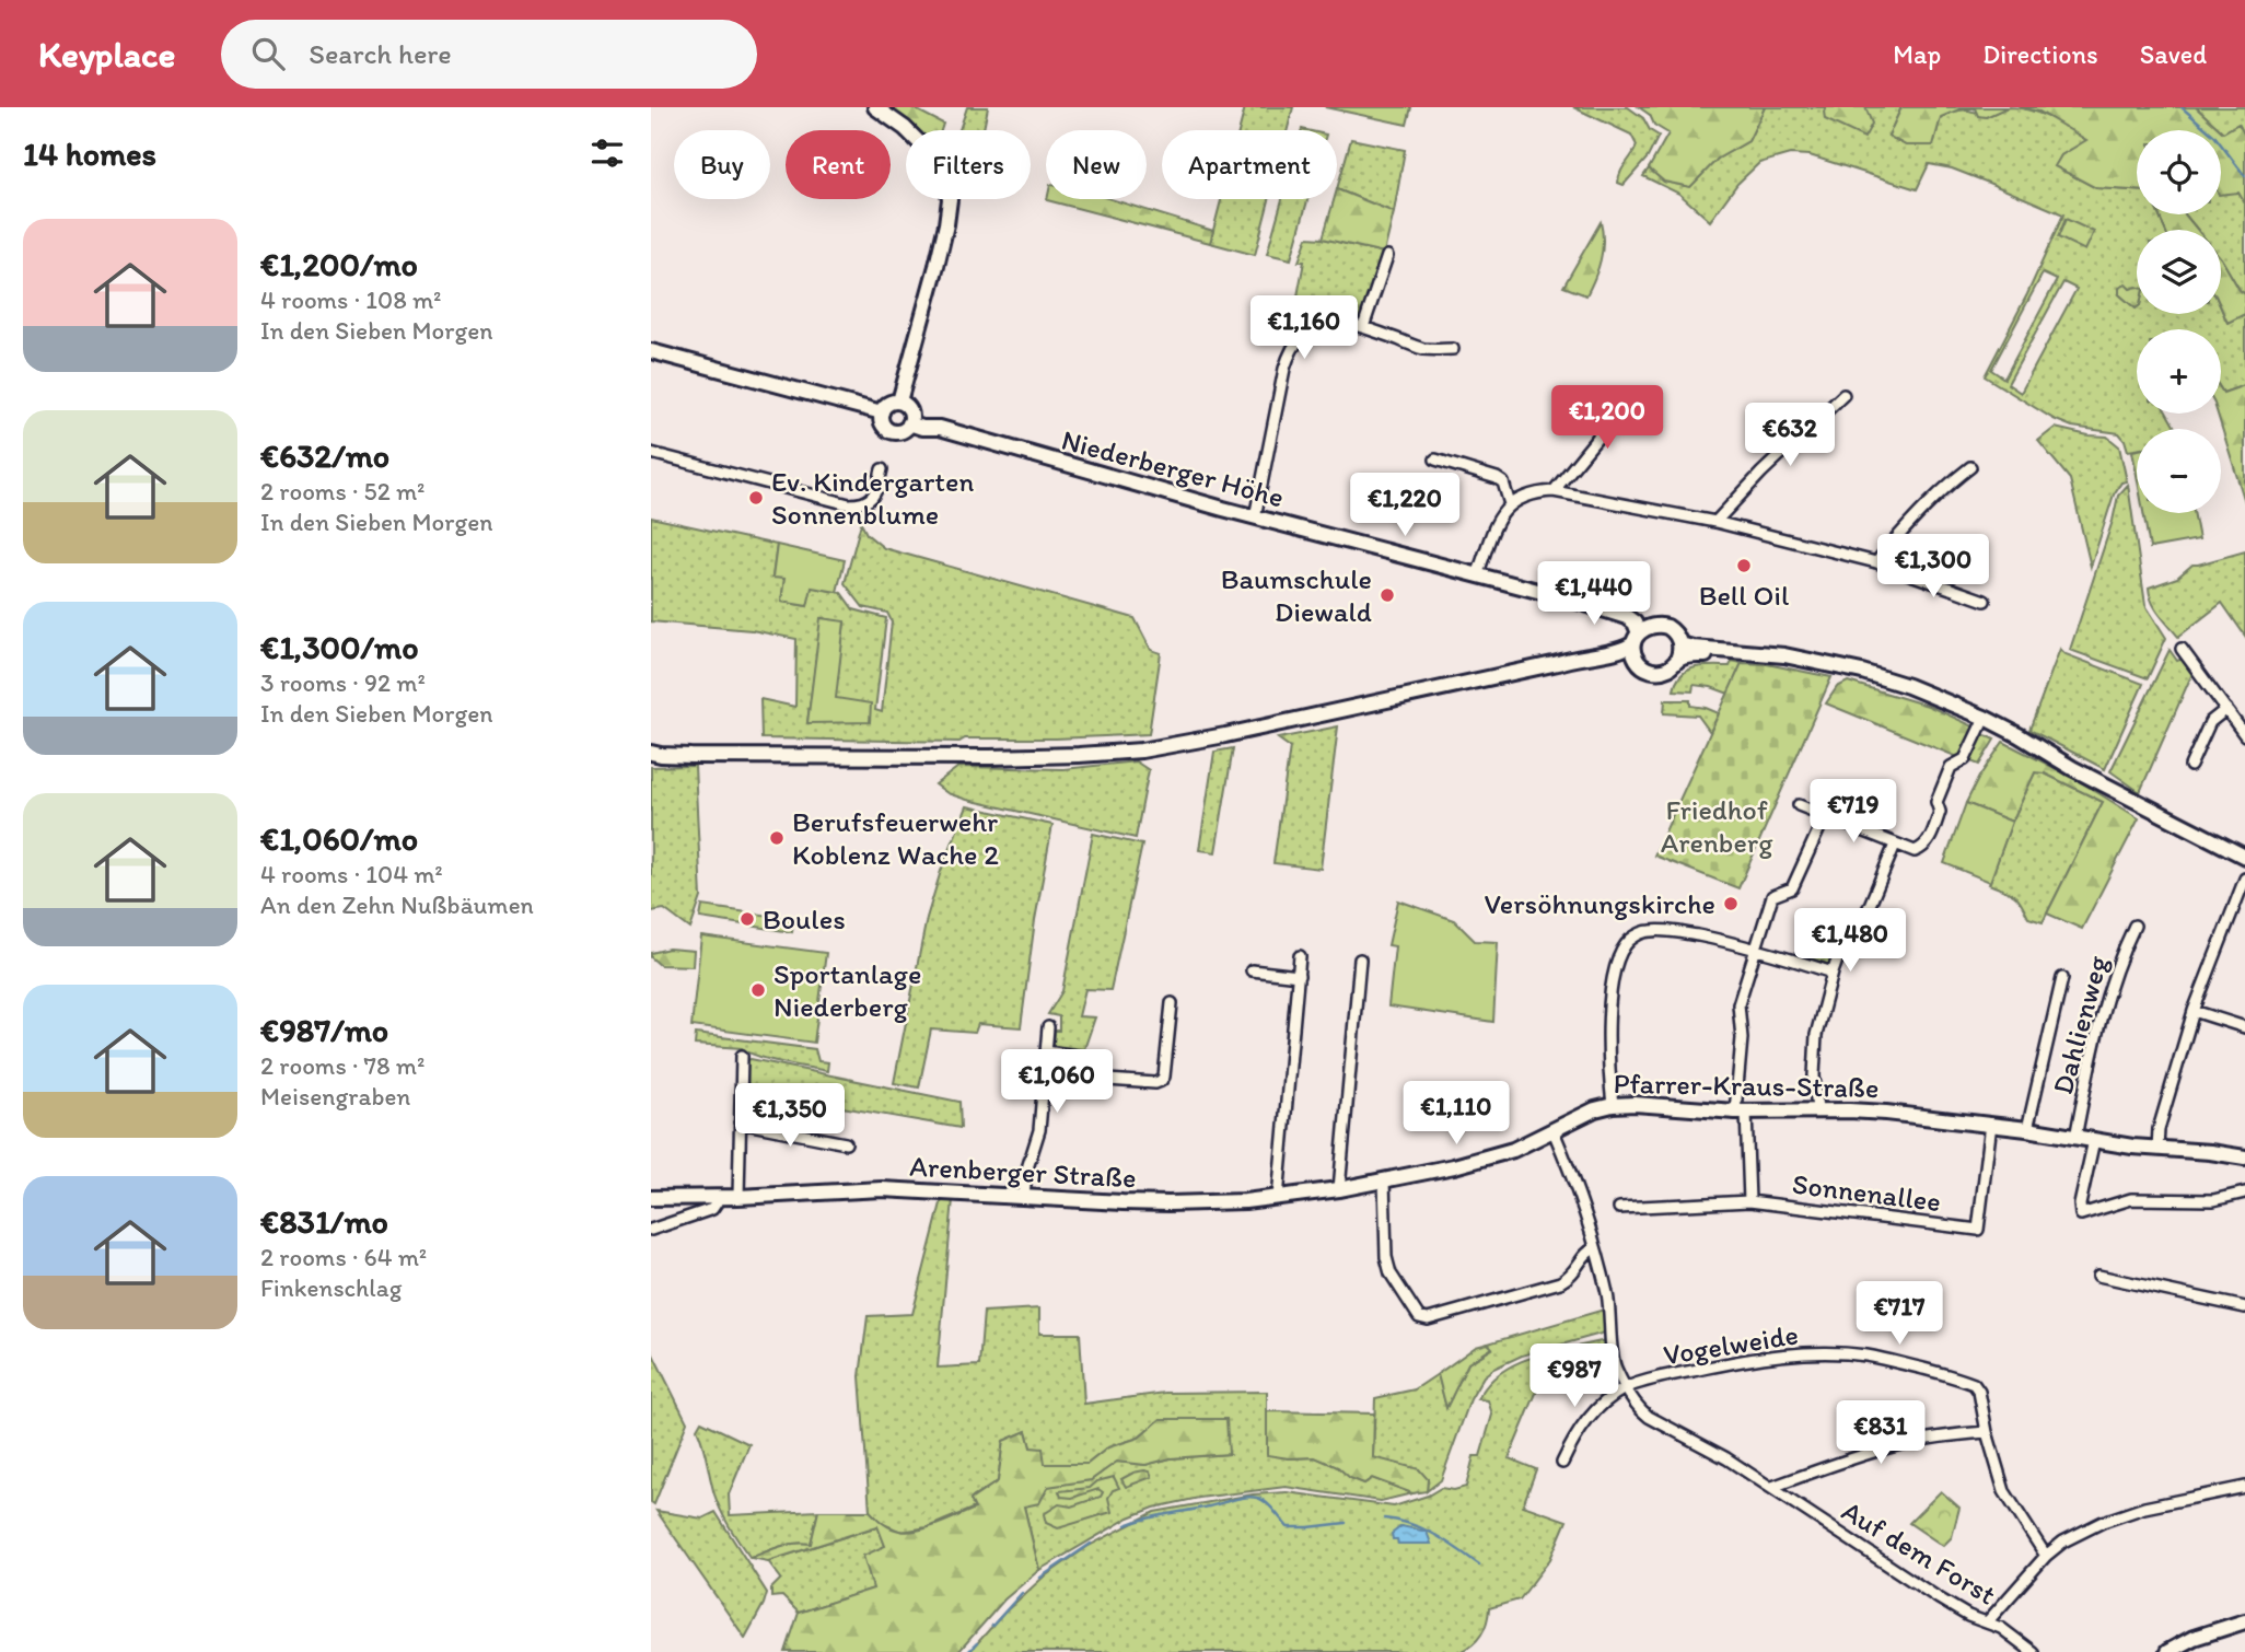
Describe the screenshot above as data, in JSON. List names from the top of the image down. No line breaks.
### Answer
{"streets":{"street":["Niederberger Höhe","Dahlienweg","Pfarrer-Kraus-Straße","Arenberger Straße","Sonnenallee","Vogelweide","Auf dem Forst"]},"crossings":[["Dahlienweg","Pfarrer-Kraus-Straße"],["Pfarrer-Kraus-Straße","Arenberger Straße"],["Pfarrer-Kraus-Straße","Sonnenallee"],["Pfarrer-Kraus-Straße","Auf dem Forst"],["Vogelweide","Auf dem Forst"]],"parks":["Friedhof Arenberg"],"places":["Ev. Kindergarten Sonnenblume","Bell Oil","Baumschule Diewald","Berufsfeuerwehr Koblenz Wache 2","Versöhnungskirche","Boules","Sportanlage Niederberg"],"page":{"header":"Keyplace","search":"Search here","nav":["Map","Directions","Saved"],"heading":"14 homes","map_buttons":["+","−"],"chip":["Buy","Rent","Filters","New","Apartment"],"list":[{"name":"€1,200/mo","note":"4 rooms · 108 m² · In den Sieben Morgen"},{"name":"€632/mo","note":"2 rooms · 52 m² · In den Sieben Morgen"},{"name":"€1,300/mo","note":"3 rooms · 92 m² · In den Sieben Morgen"},{"name":"€1,060/mo","note":"4 rooms · 104 m² · An den Zehn Nußbäumen"},{"name":"€987/mo","note":"2 rooms · 78 m² · Meisengraben"},{"name":"€831/mo","note":"2 rooms · 64 m² · Finkenschlag"}],"price":["€1,160","€1,200","€632","€1,220","€1,300","€1,440","€719","€1,480","€1,060","€1,110","€1,350","€717","€987","€831"]}}
